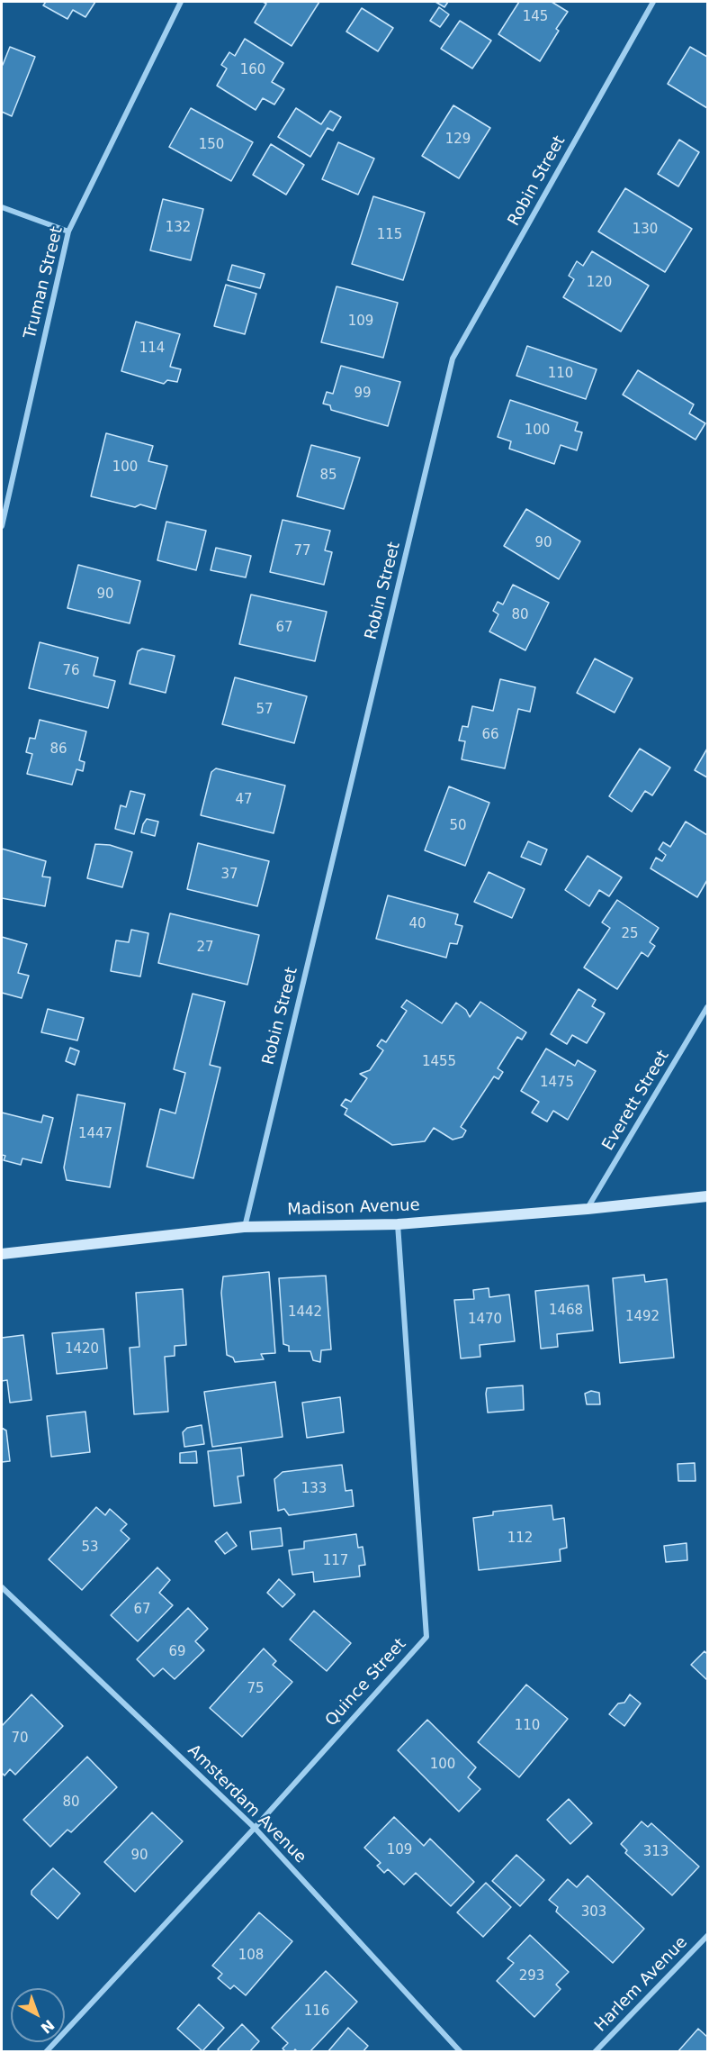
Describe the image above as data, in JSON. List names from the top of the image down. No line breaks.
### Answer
{"streets":{"main road":["Madison Avenue"],"street":["Robin Street","Truman Street","Everett Street","Quince Street","Amsterdam Avenue","Harlem Avenue"]},"crossings":[["Robin Street","Madison Avenue"],["Everett Street","Madison Avenue"],["Madison Avenue","Quince Street"],["Quince Street","Amsterdam Avenue"]],"house_numbers":["145","160","129","150","132","130","115","120","109","114","110","99","100","100","85","90","77","90","80","67","76","57","66","86","47","50","37","40","25","27","1455","1475","1447","1468","1442","1492","1470","1420","133","112","53","117","67","69","75","110","70","100","80","109","313","90","303","108","293","116"],"north":"bottom right"}
